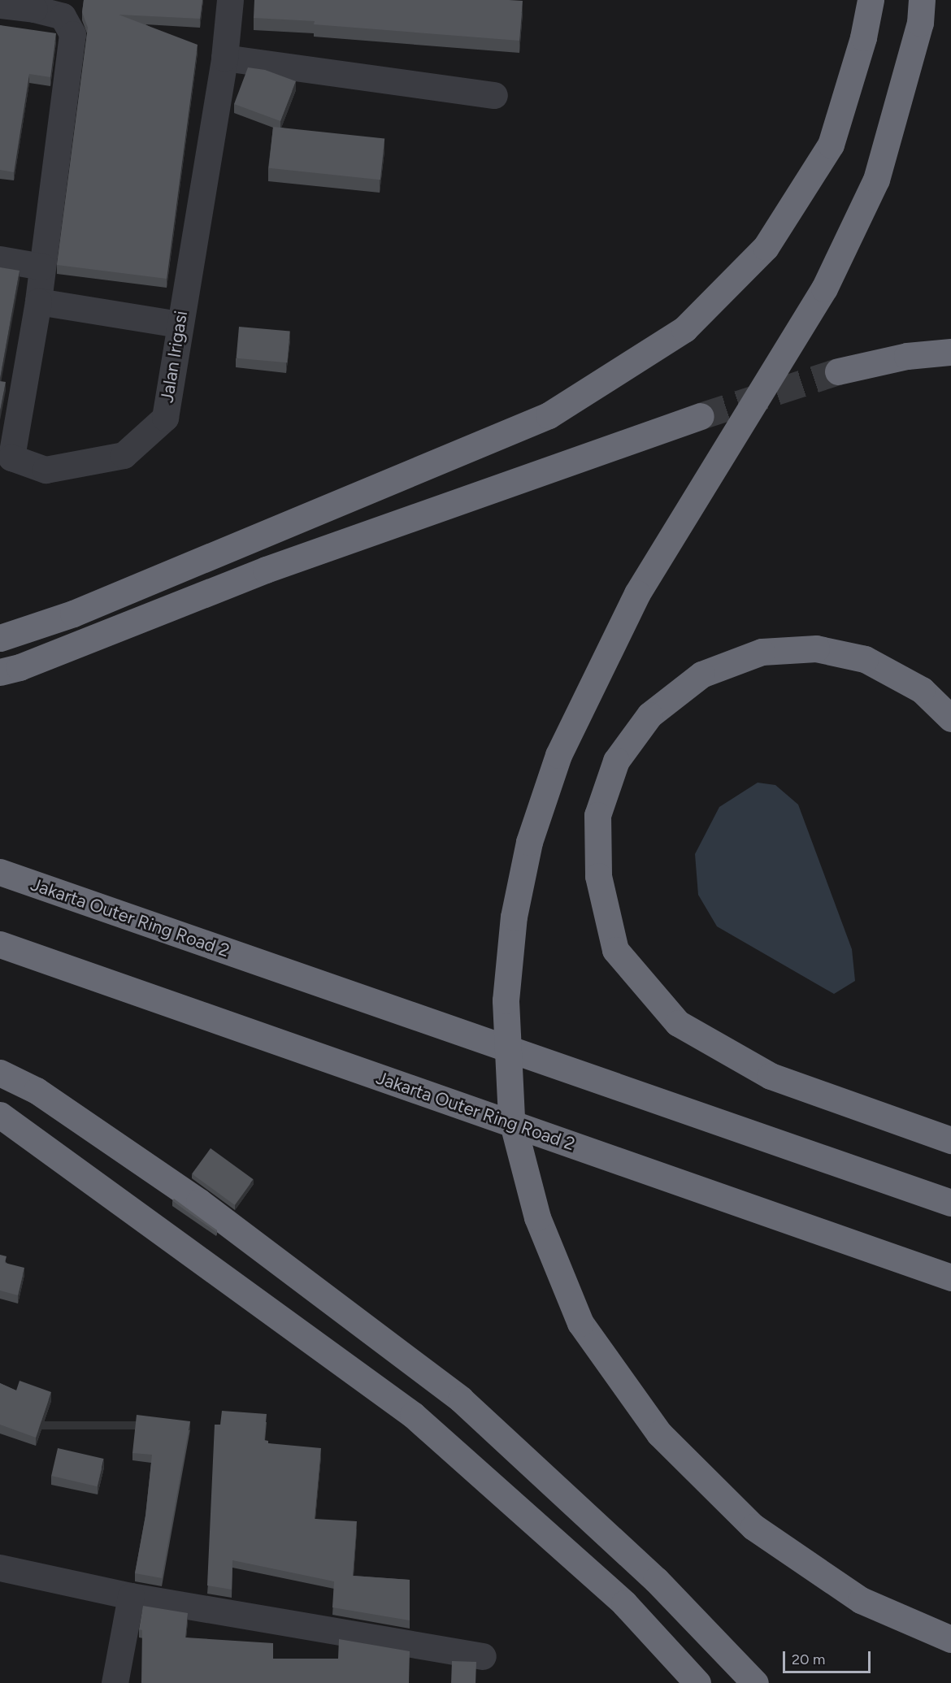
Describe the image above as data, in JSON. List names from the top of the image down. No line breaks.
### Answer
{"streets":{"highway":["Jakarta Outer Ring Road 2"],"street":["Jalan Irigasi"]},"scale_bar":"20 m"}
